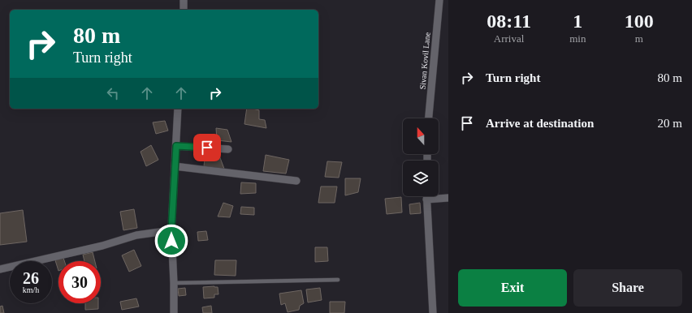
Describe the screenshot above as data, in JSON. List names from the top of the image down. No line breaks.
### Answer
{"streets":{"street":["Sivan Kovil Lane"]},"north":"top","page":{"eta":["08:11","Arrival","1","min","100","m"],"turn":["80 m","Turn right"],"list":[{"name":"Turn right","value":"80 m"},{"name":"Arrive at destination","value":"20 m"}],"speed":"26 km/h","limit":"30","buttons":["Exit","Share"]}}
